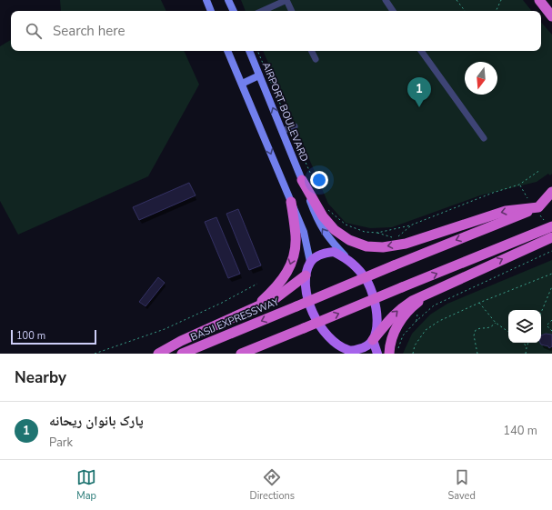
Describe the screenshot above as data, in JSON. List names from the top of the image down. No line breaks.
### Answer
{"streets":{"highway":["BASIJ EXPRESSWAY"],"main road":["AIRPORT BOULEVARD"]},"scale_bar":"100 m","north":"bottom","page":{"search":"Search here","pins":"1","scale":"100 m","heading":"Nearby","list":[{"mark":"1","name":"پارک بانوان ریحانه","note":"Park","value":"140 m"}],"nav":["Map","Directions","Saved"]}}
